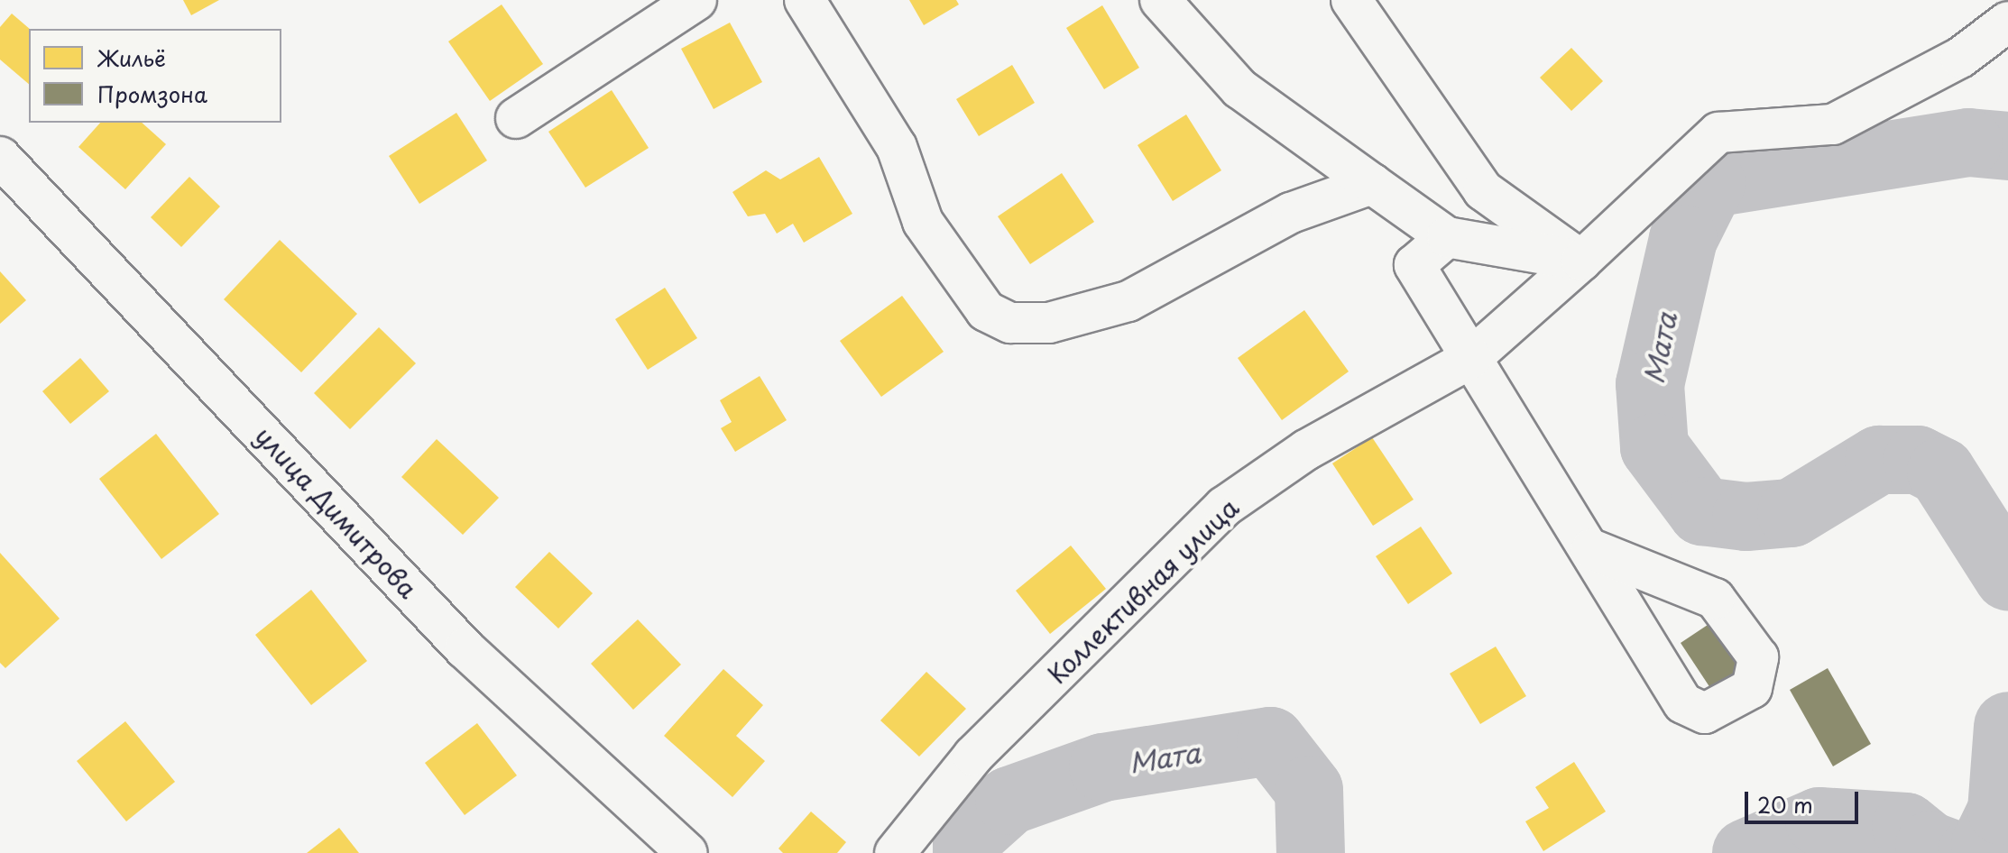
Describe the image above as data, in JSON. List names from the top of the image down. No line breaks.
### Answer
{"streets":{"street":["улица Димитрова","Коллективная улица"]},"water":["Мата"],"legend":["Жильё","Промзона"],"scale_bar":"20 m"}
